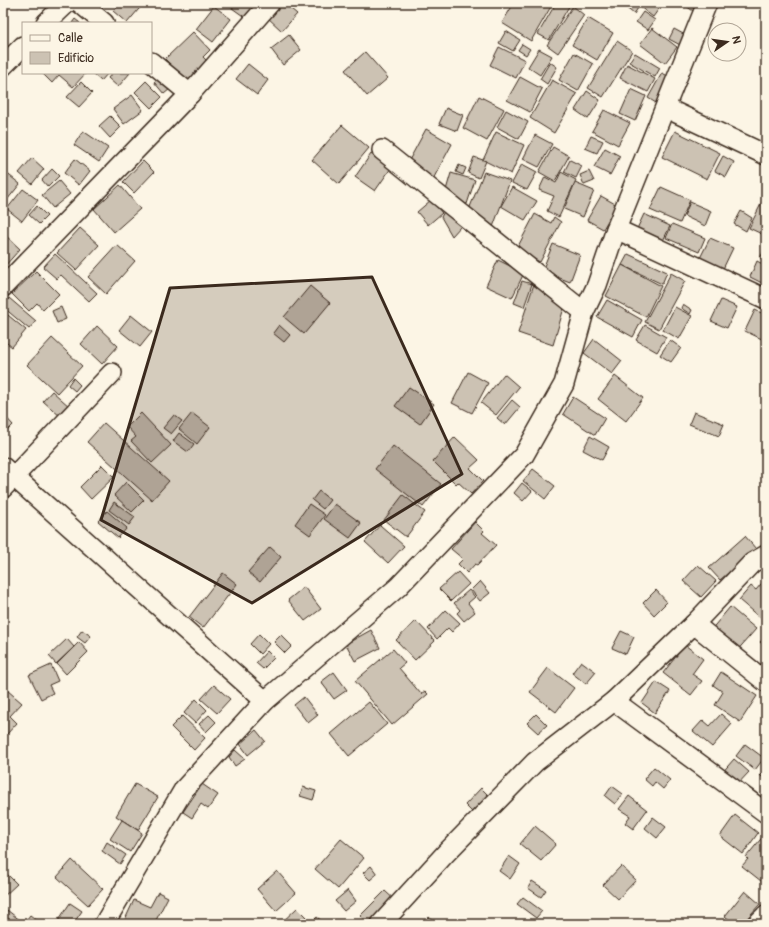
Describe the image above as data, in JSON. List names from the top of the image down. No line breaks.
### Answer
{"legend":["Calle","Edificio"],"north":"right"}
